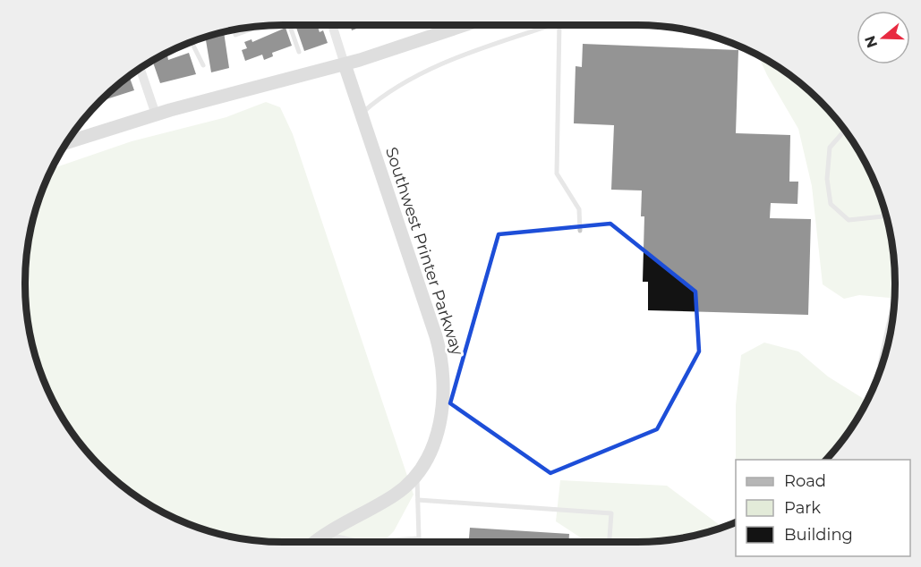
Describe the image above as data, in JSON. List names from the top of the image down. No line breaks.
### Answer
{"streets":{"street":["Southwest Printer Parkway"]},"legend":["Road","Park","Building"],"north":"left"}
